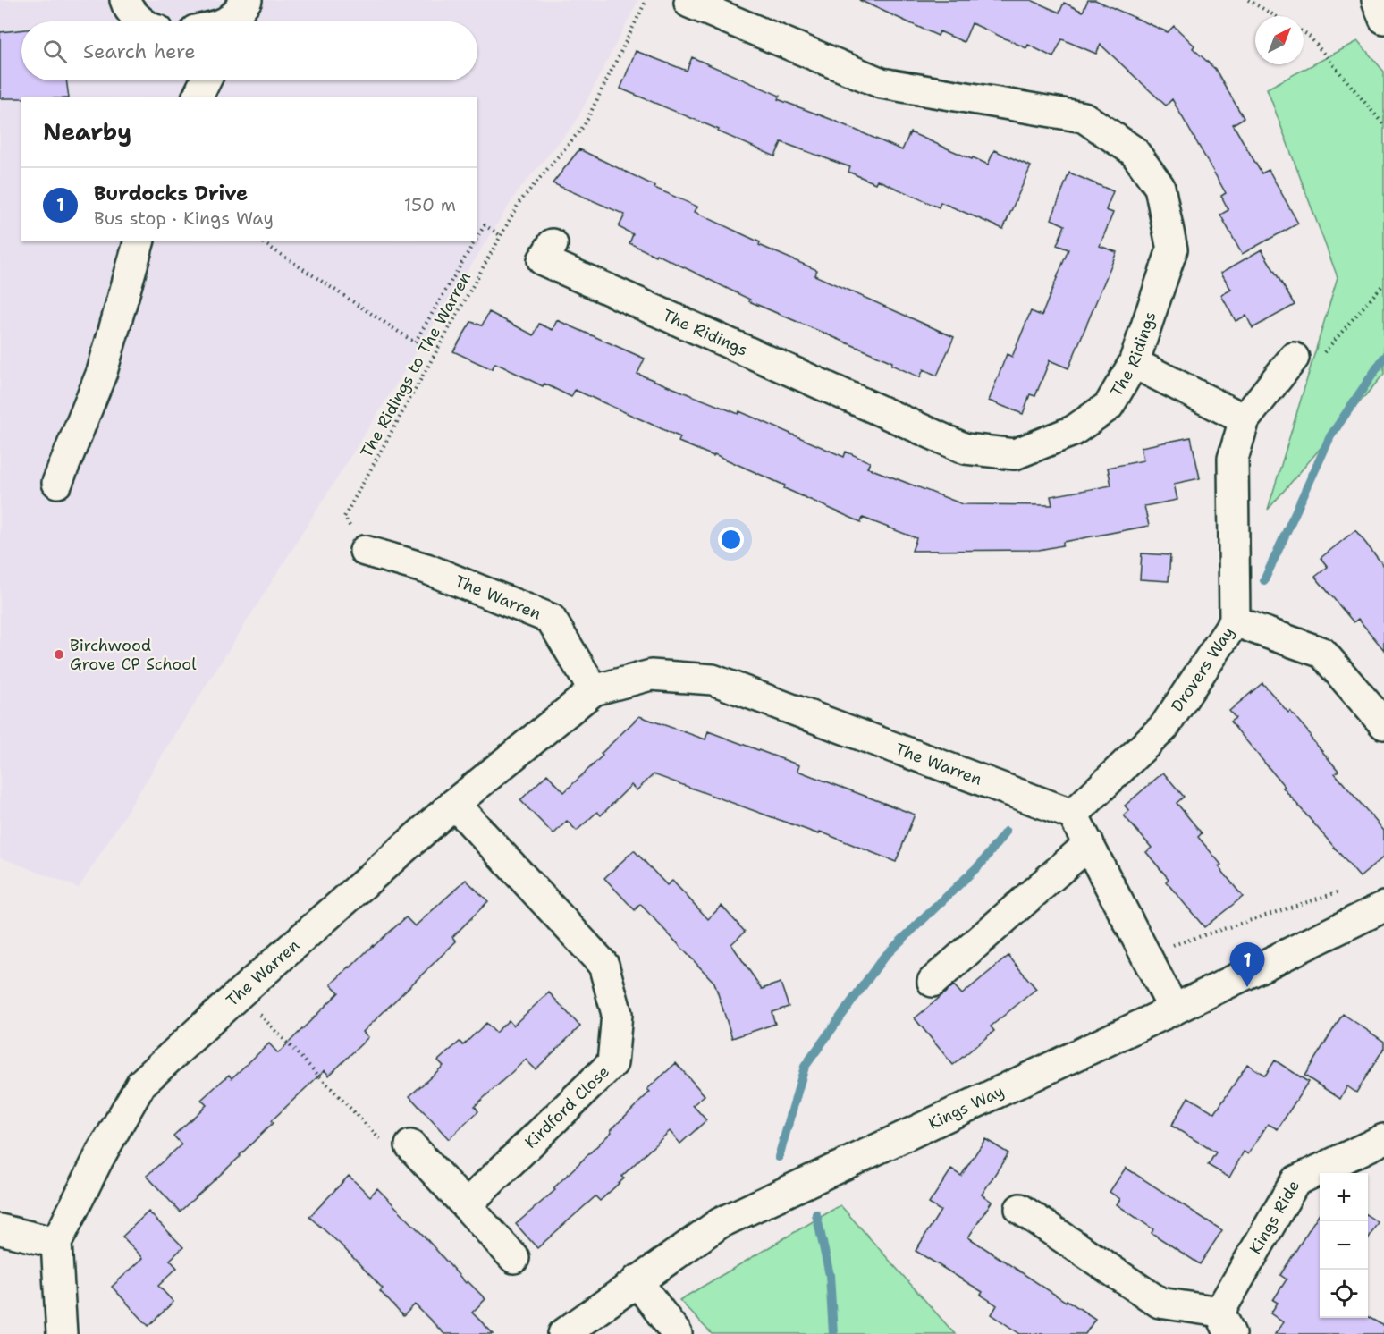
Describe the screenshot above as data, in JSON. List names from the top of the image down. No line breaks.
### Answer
{"streets":{"street":["The Ridings","The Warren","Drovers Way","Kirdford Close","Kings Way","Kings Ride"],"path":["The Ridings to The Warren"]},"crossings":[["The Ridings to The Warren","The Warren"],["The Warren","Drovers Way"],["The Warren","Kirdford Close"]],"places":["Birchwood Grove CP School"],"north":"top right","page":{"search":"Search here","heading":"Nearby","list":[{"mark":"1","name":"Burdocks Drive","note":"Bus stop · Kings Way","value":"150 m"}],"pins":"1","map_buttons":["+","−"]}}
